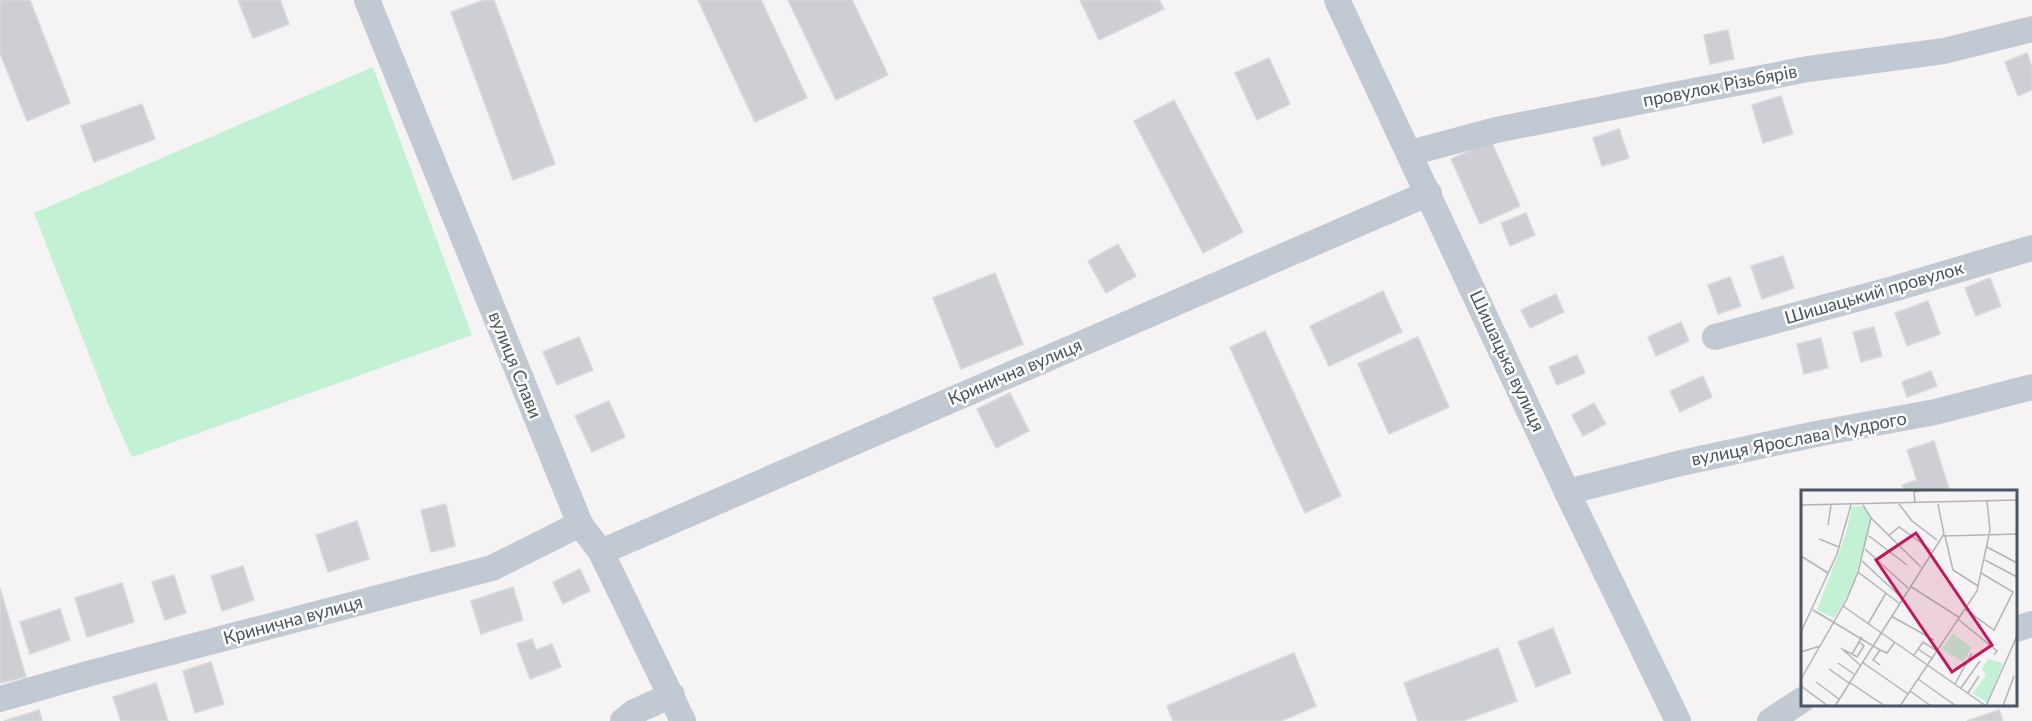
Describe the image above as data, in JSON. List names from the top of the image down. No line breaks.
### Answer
{"streets":{"street":["провулок Різьбярів","Шишацький провулок","Шишацька вулиця","вулиця Слави","Кринична вулиця","вулиця Ярослава Мудрого"]},"crossings":[["провулок Різьбярів","Шишацька вулиця"],["Шишацька вулиця","Кринична вулиця"],["Шишацька вулиця","вулиця Ярослава Мудрого"],["вулиця Слави","Кринична вулиця"]]}
